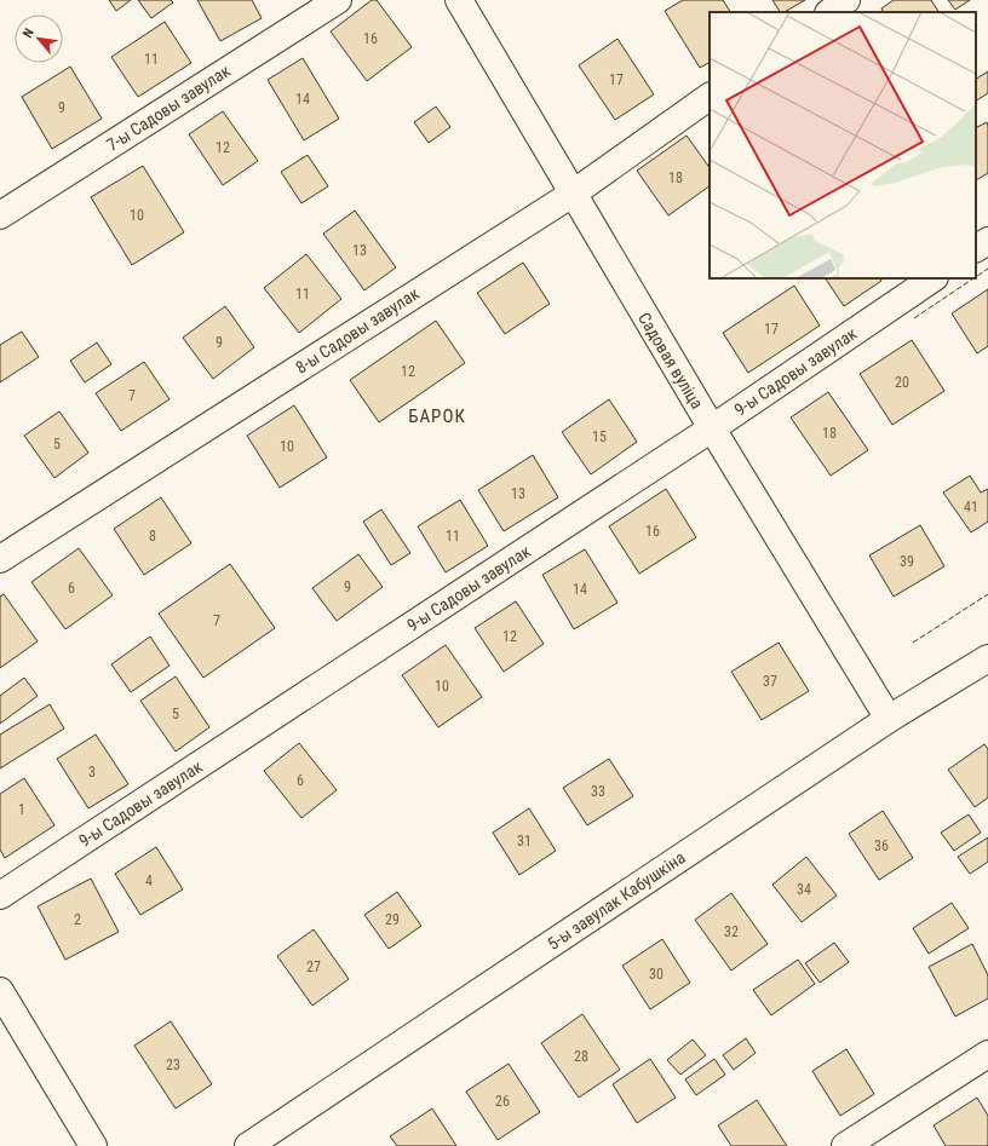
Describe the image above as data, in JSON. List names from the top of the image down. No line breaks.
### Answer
{"streets":{"street":["7-ы Садовы завулак","8-ы Садовы завулак","Садовая вуліца","9-ы Садовы завулак","5-ы завулак Кабушкіна"]},"crossings":[["8-ы Садовы завулак","Садовая вуліца"],["Садовая вуліца","9-ы Садовы завулак"],["Садовая вуліца","5-ы завулак Кабушкіна"]],"districts":["БАРОК"],"house_numbers":["16","11","17","14","9","12","18","10","13","11","17","9","12","20","7","18","15","5","10","13","41","16","8","11","39","9","6","14","7","12","37","10","5","3","6","33","1","31","36","4","34","2","29","32","27","30","28","23","26"],"north":"top left"}
